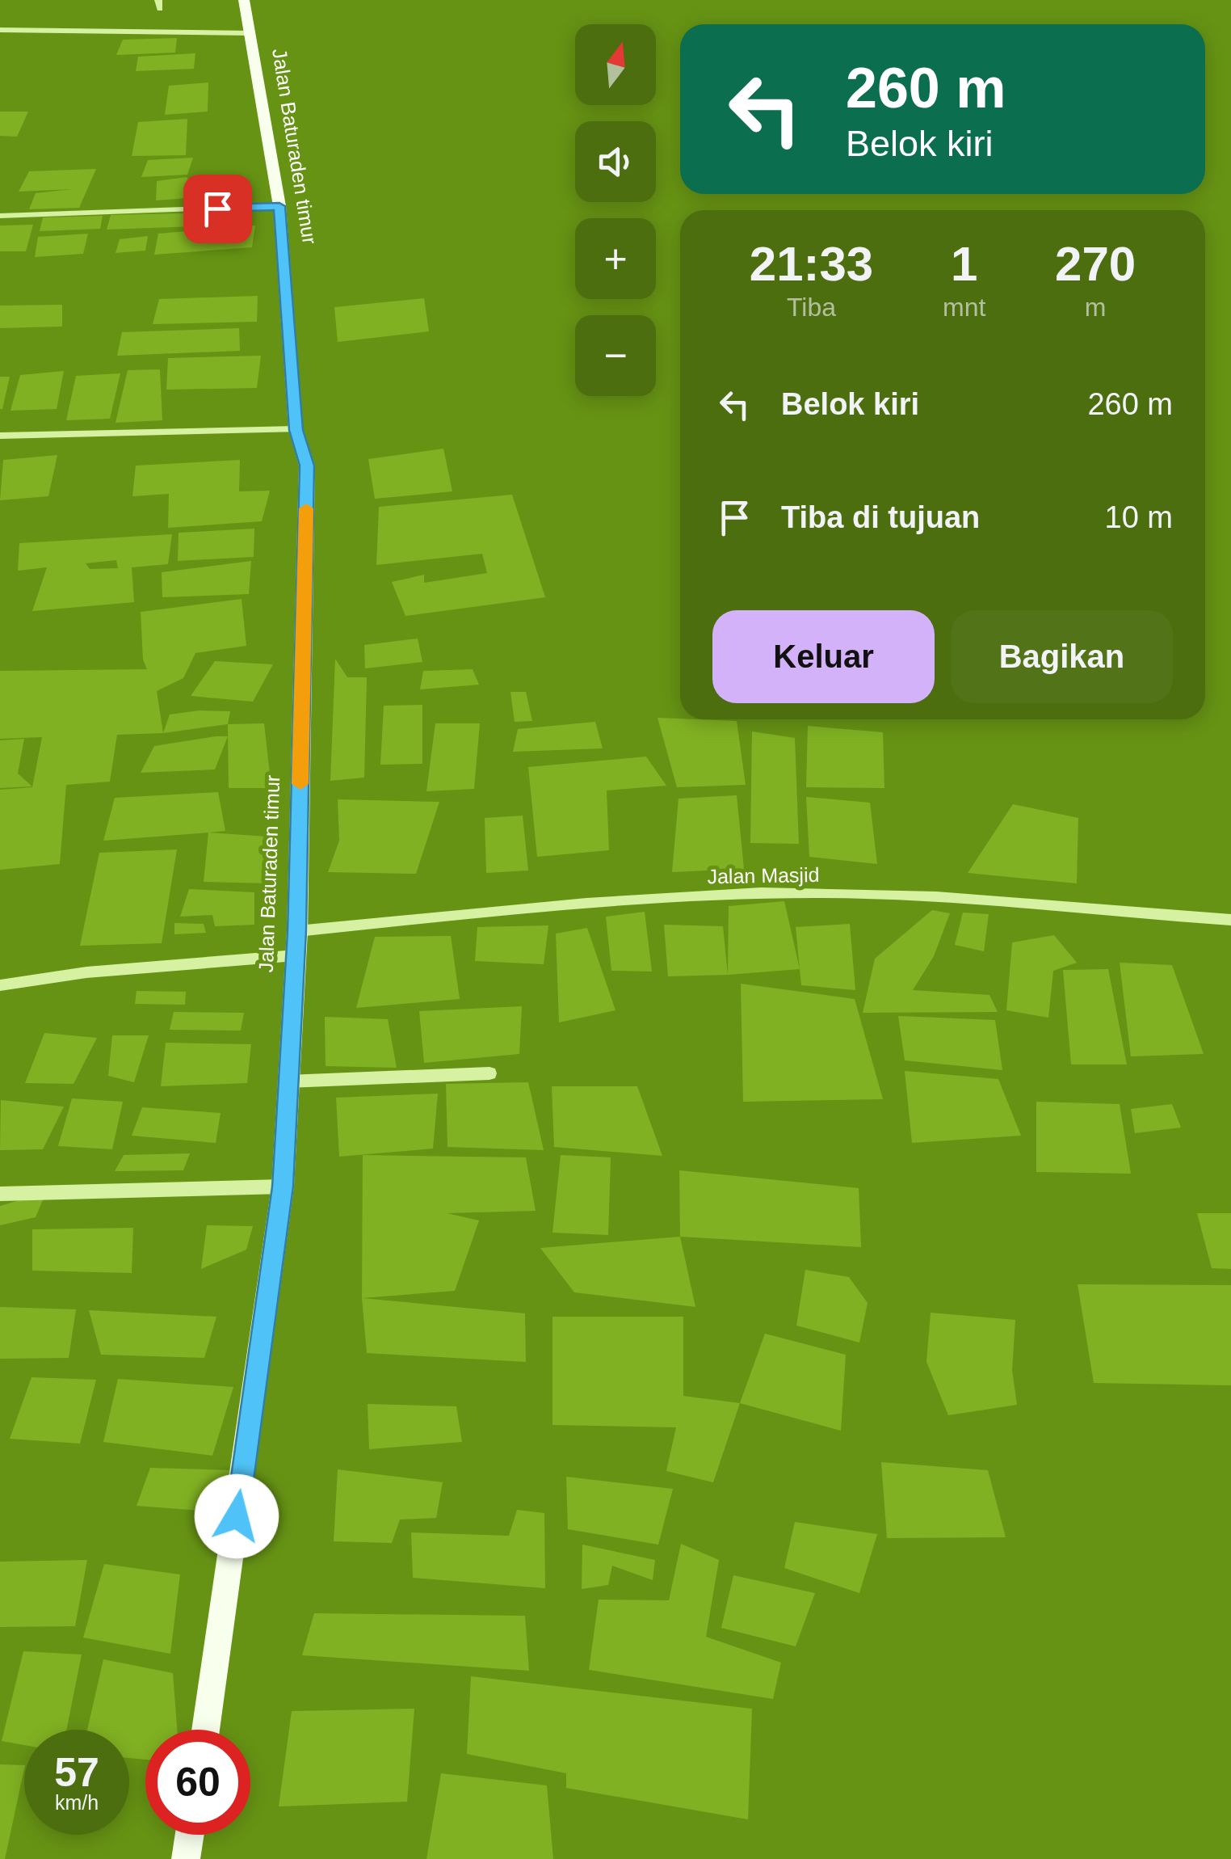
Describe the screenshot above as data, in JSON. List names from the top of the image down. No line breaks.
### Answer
{"streets":{"main road":["Jalan Baturaden timur"],"street":["Jalan Masjid"]},"crossings":[["Jalan Baturaden timur","Jalan Masjid"]],"north":"top","page":{"map_buttons":["+","−"],"turn":["260 m","Belok kiri"],"eta":["21:33","Tiba","1","mnt","270","m"],"list":[{"name":"Belok kiri","value":"260 m"},{"name":"Tiba di tujuan","value":"10 m"}],"buttons":["Keluar","Bagikan"],"speed":"57 km/h","limit":"60"}}
